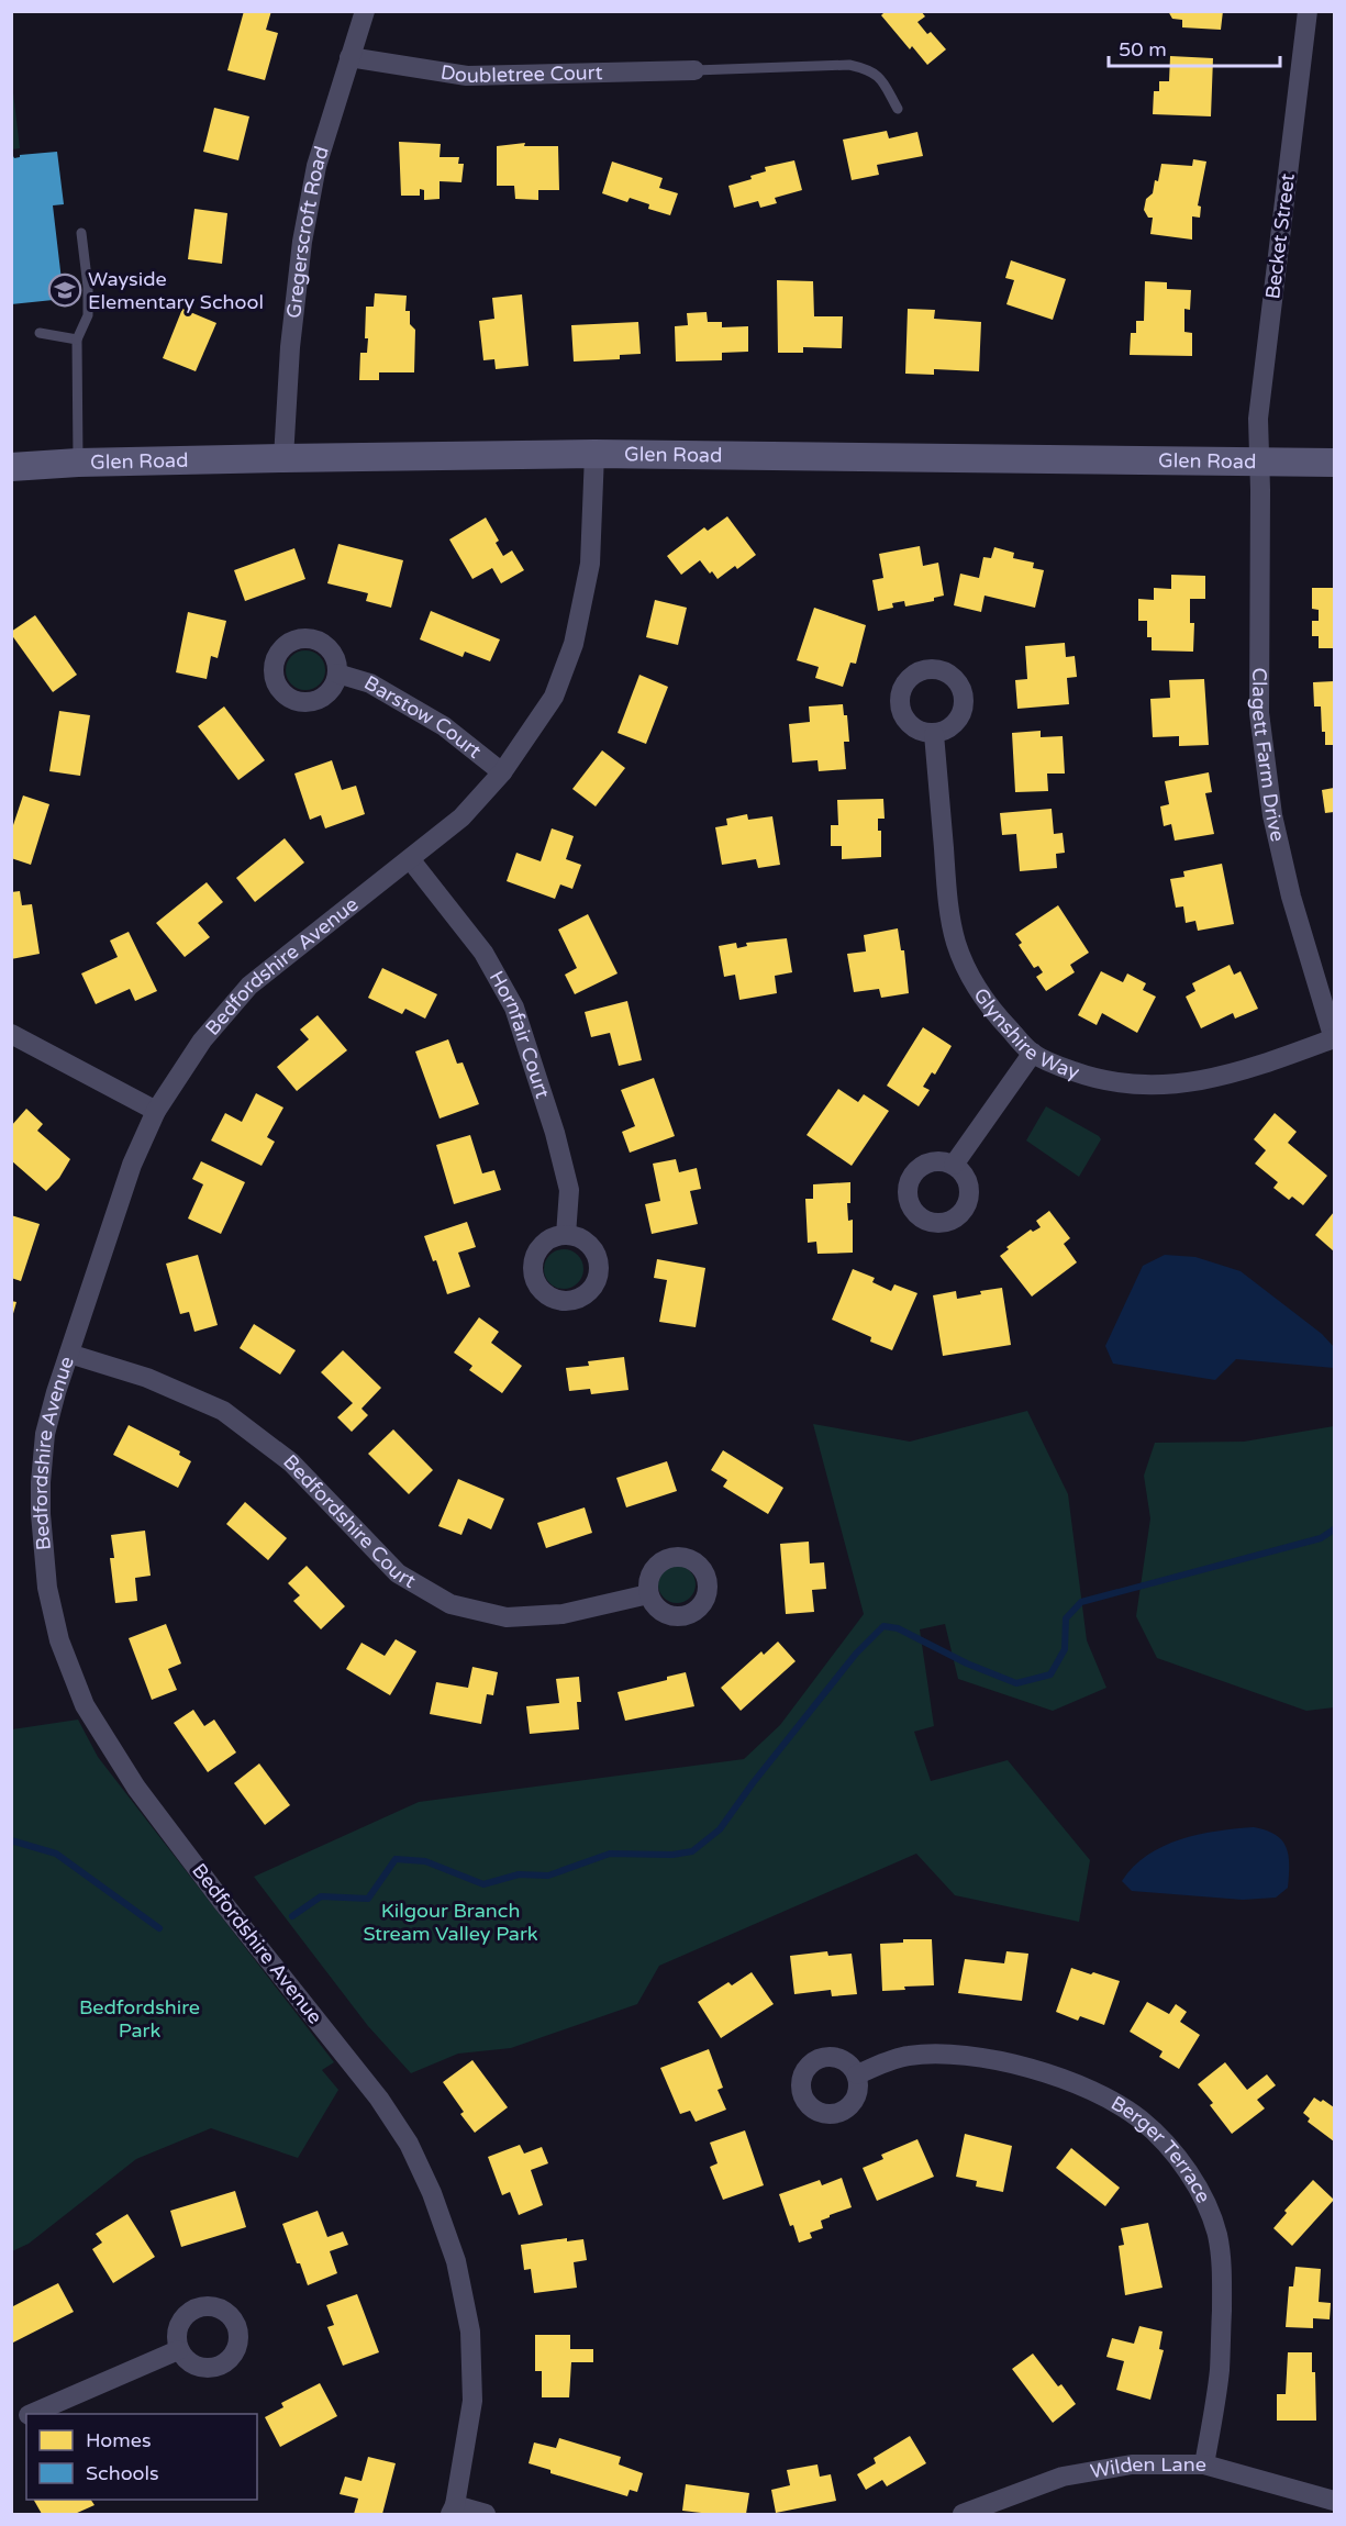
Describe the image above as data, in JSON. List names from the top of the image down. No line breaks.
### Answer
{"streets":{"main road":["Glen Road"],"street":["Doubletree Court","Gregerscroft Road","Becket Street","Barstow Court","Clagett Farm Drive","Bedfordshire Avenue","Glynshire Way","Hornfair Court","Bedfordshire Court","Berger Terrace","Wilden Lane"]},"crossings":[["Doubletree Court","Gregerscroft Road"],["Gregerscroft Road","Glen Road"],["Becket Street","Glen Road"],["Becket Street","Clagett Farm Drive"],["Glen Road","Clagett Farm Drive"],["Glen Road","Bedfordshire Avenue"],["Barstow Court","Bedfordshire Avenue"],["Clagett Farm Drive","Glynshire Way"],["Bedfordshire Avenue","Hornfair Court"],["Bedfordshire Avenue","Bedfordshire Court"],["Berger Terrace","Wilden Lane"]],"parks":["Kilgour Branch Stream Valley Park","Bedfordshire Park"],"places":{"school or university":["Wayside Elementary School"]},"legend":["Homes","Schools"],"scale_bar":"50 m"}
